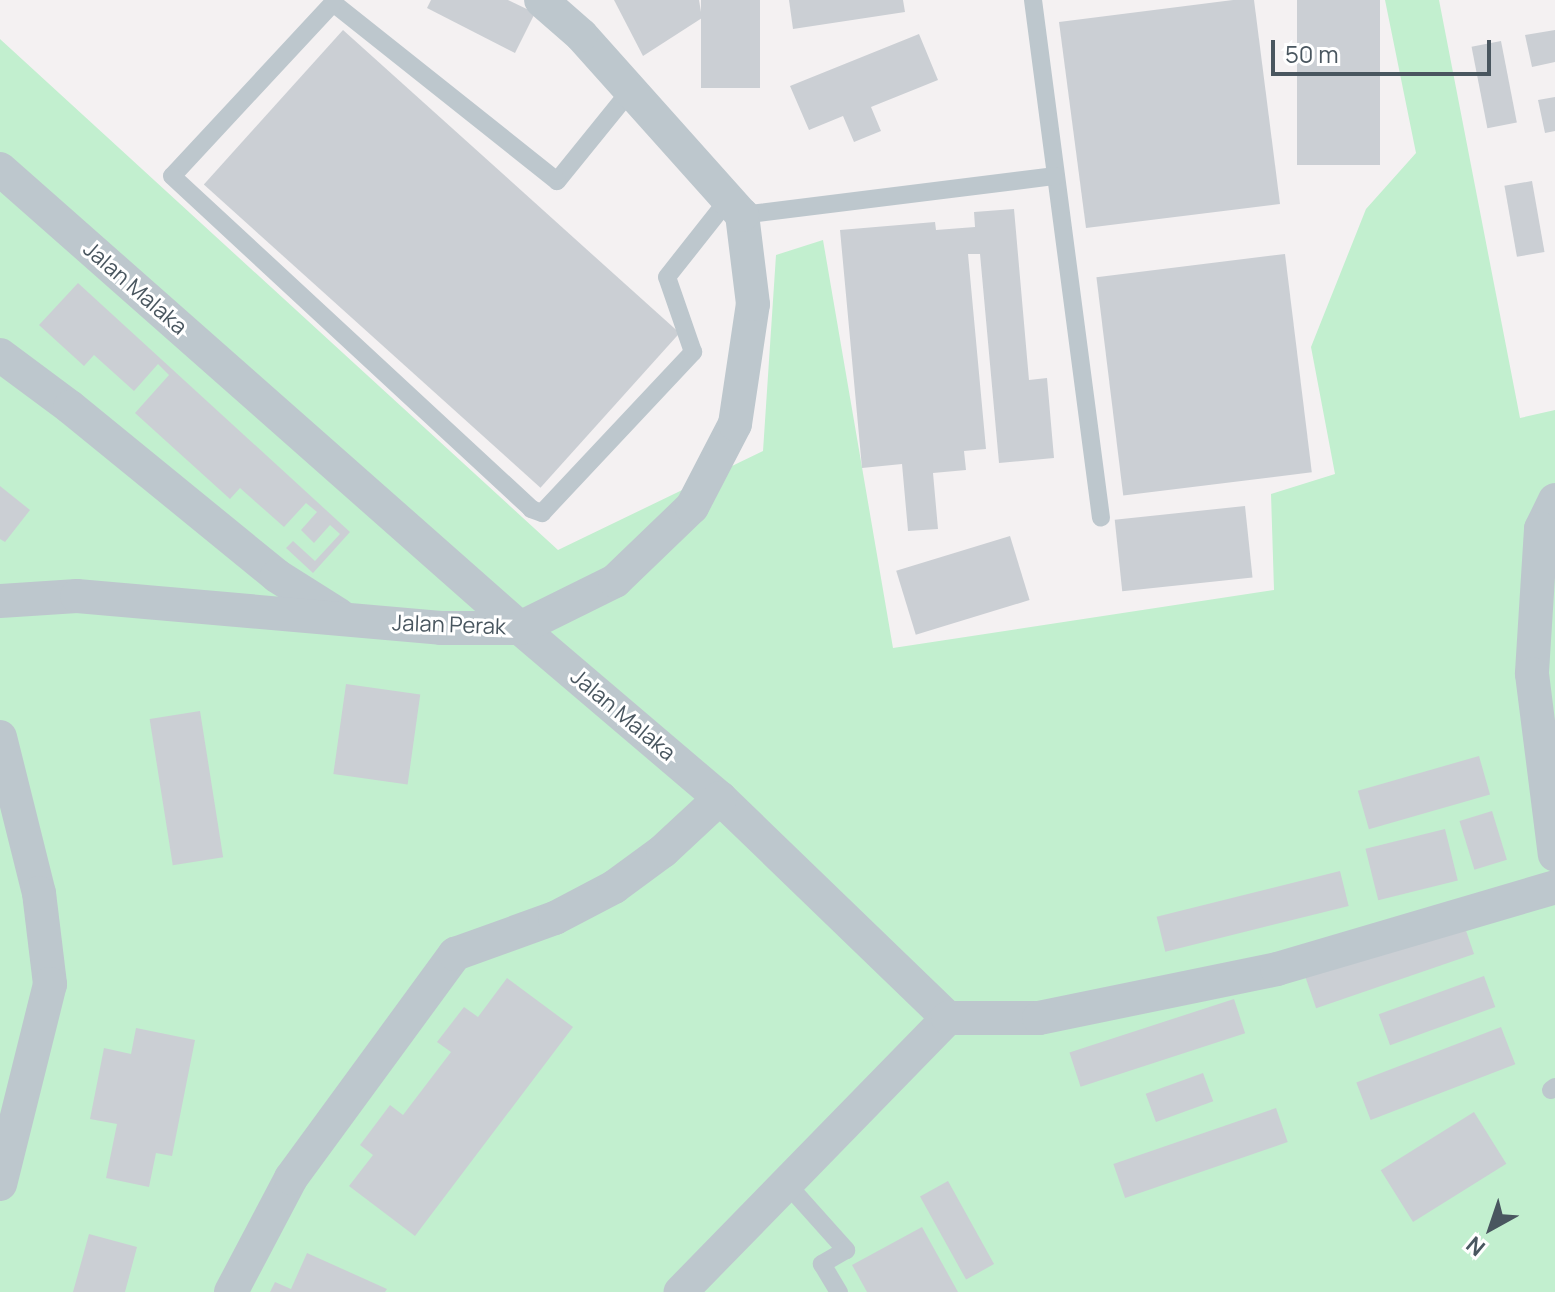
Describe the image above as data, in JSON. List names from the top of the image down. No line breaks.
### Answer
{"streets":{"street":["Jalan Malaka","Jalan Perak"]},"crossings":[["Jalan Malaka","Jalan Perak"]],"scale_bar":"50 m","north":"bottom left"}
